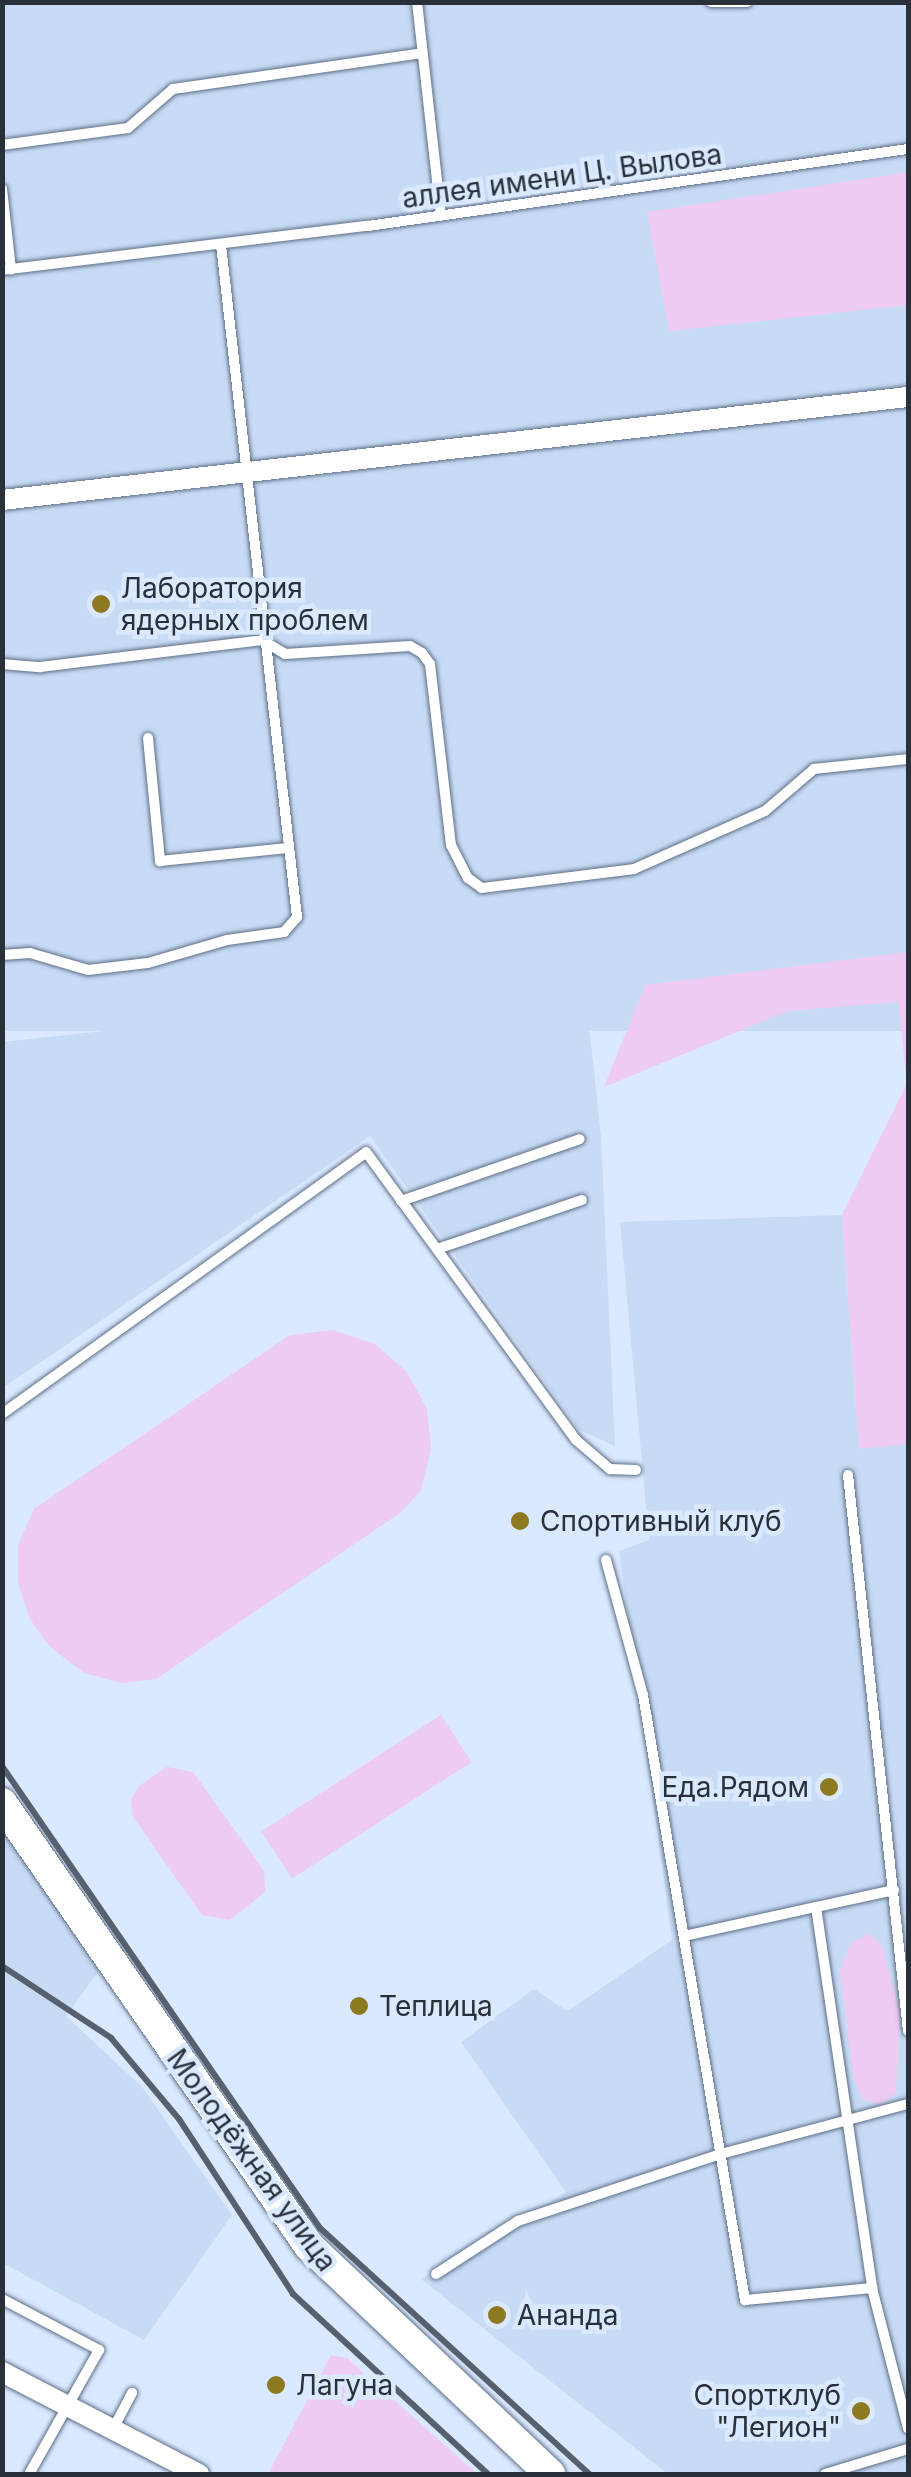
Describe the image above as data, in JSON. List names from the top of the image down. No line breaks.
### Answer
{"streets":{"main road":["Молодёжная улица"],"lane":["аллея имени Ц. Вылова"]},"places":["Лаборатория ядерных проблем","Спортивный клуб","Еда.Рядом","Теплица","Ананда","Лагуна","Спортклуб \"Легион\""]}
